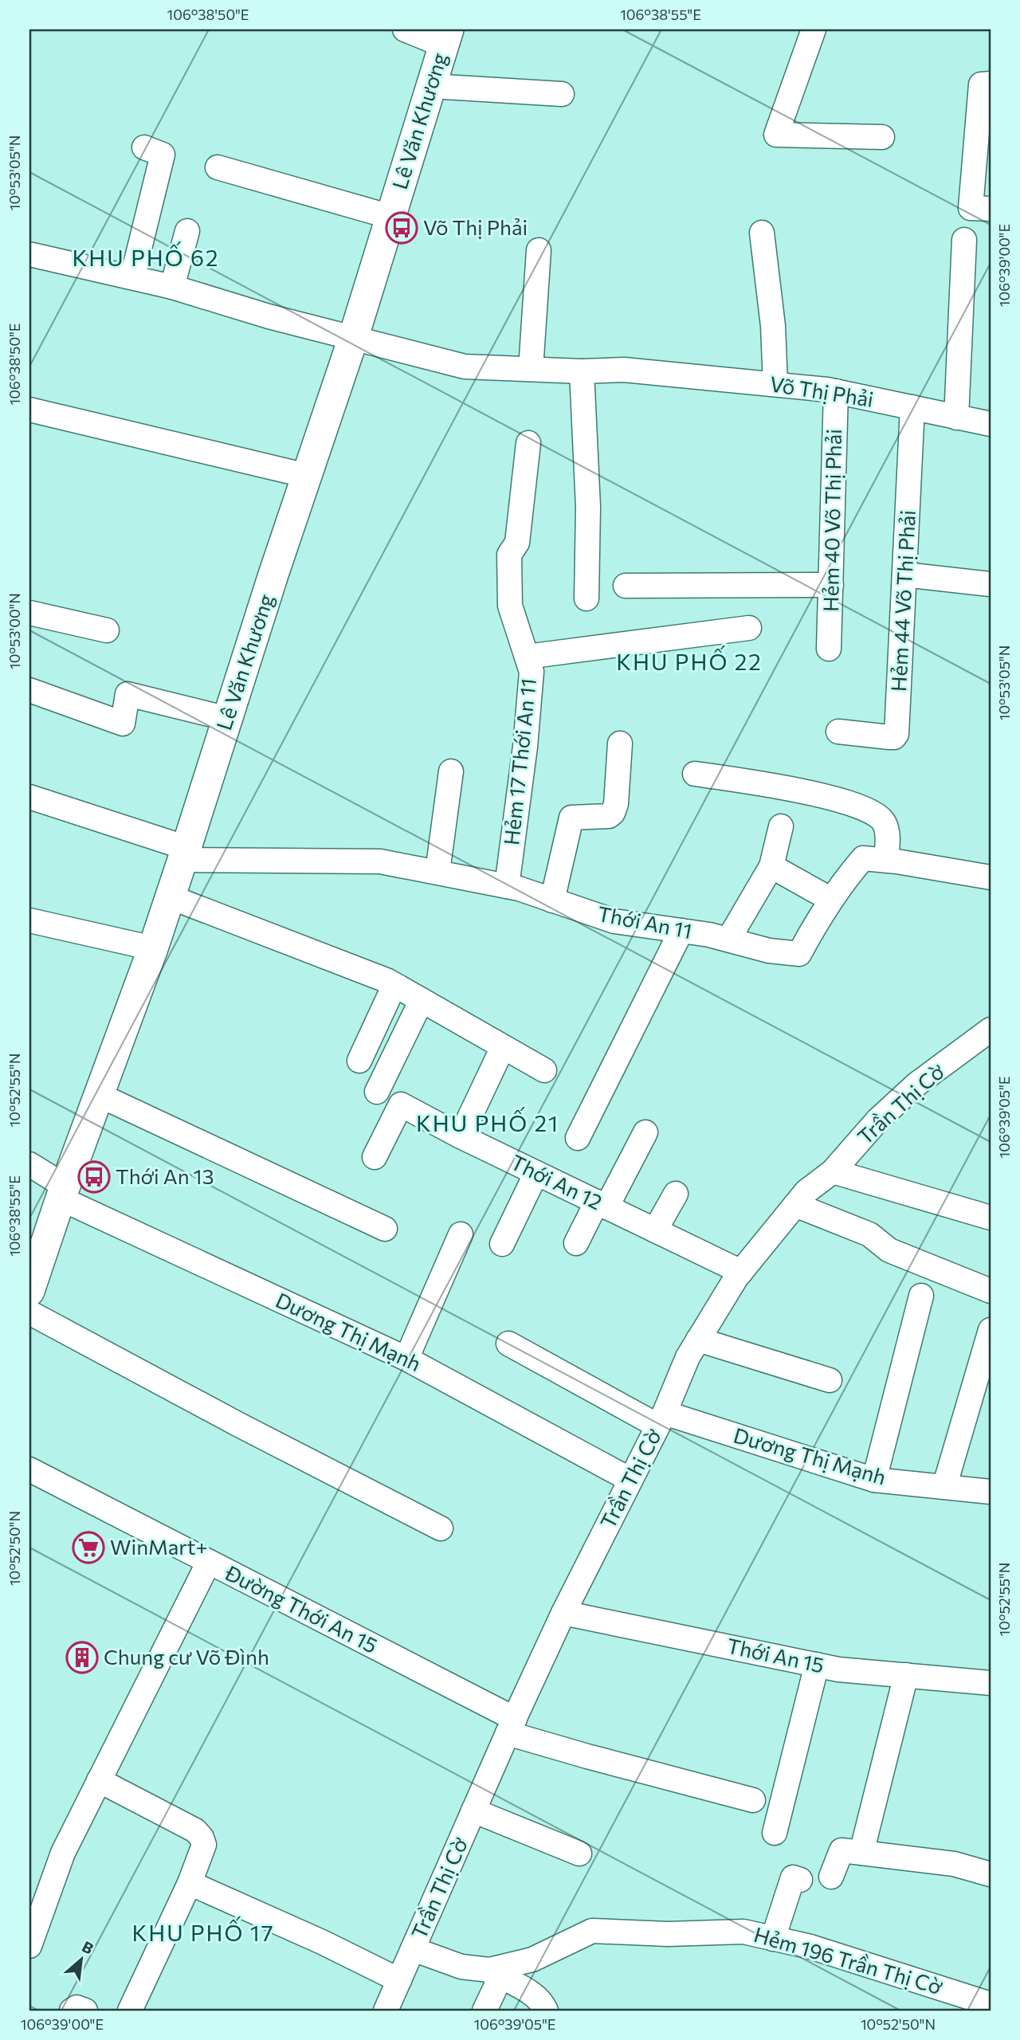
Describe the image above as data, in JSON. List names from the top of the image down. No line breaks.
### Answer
{"streets":{"main road":["Lê Văn Khương"],"street":["Võ Thị Phải","Hẻm 40 Võ Thị Phải","Hẻm 44 Võ Thị Phải","Hẻm 17 Thới An 11","Thới An 11","Trần Thị Cờ","Thới An 12","Dương Thị Mạnh","Đường Thới An 15","Thới An 15","Hẻm 196 Trần Thị Cờ"]},"crossings":[["Lê Văn Khương","Võ Thị Phải"],["Lê Văn Khương","Thới An 11"],["Lê Văn Khương","Dương Thị Mạnh"],["Võ Thị Phải","Hẻm 40 Võ Thị Phải"],["Võ Thị Phải","Hẻm 44 Võ Thị Phải"],["Hẻm 17 Thới An 11","Thới An 11"],["Trần Thị Cờ","Thới An 12"],["Trần Thị Cờ","Dương Thị Mạnh"],["Trần Thị Cờ","Đường Thới An 15"],["Trần Thị Cờ","Thới An 15"],["Trần Thị Cờ","Hẻm 196 Trần Thị Cờ"]],"districts":["KHU PHỐ 62","KHU PHỐ 22","KHU PHỐ 21","KHU PHỐ 17"],"places":{"bus stop":["Võ Thị Phải","Thới An 13"],"supermarket":["WinMart+"],"building":["Chung cư Võ Đình"]},"north":"top right","coordinates":["106°38'50\"E","106°38'55\"E","10°53'05\"N","106°39'00\"E","10°53'00\"N","10°52'55\"N","106°39'05\"E","10°52'50\"N"]}
